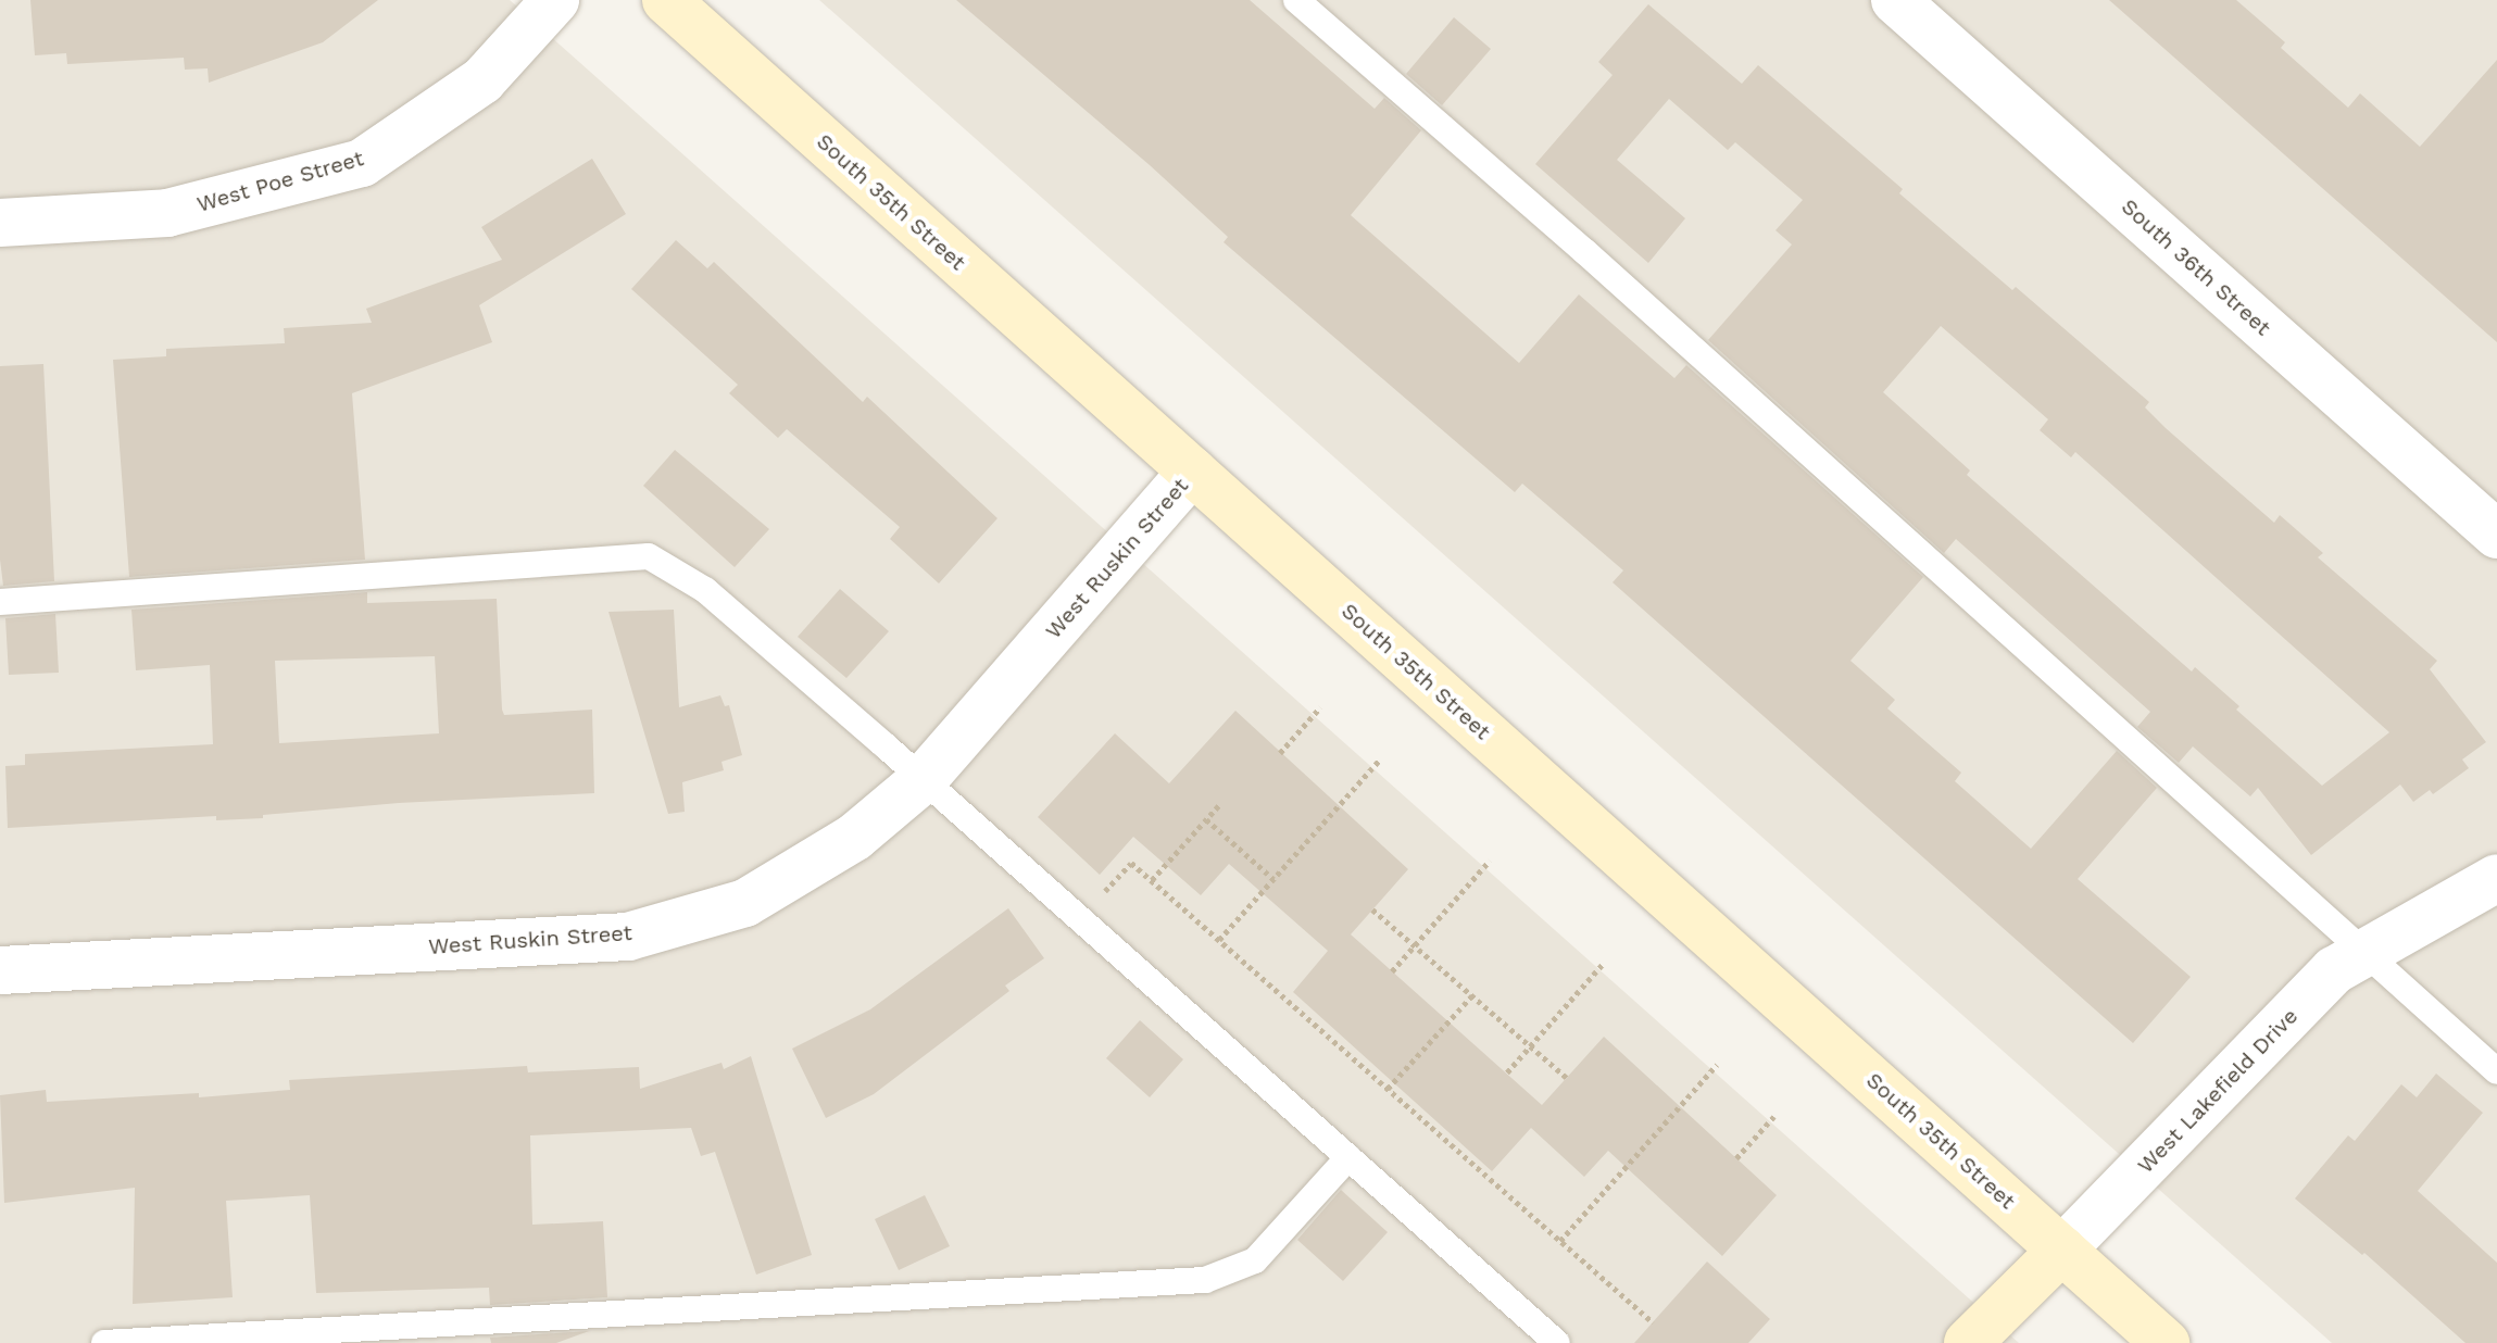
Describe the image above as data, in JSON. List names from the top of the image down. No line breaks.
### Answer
{"streets":{"main road":["South 35th Street","West Lakefield Drive"],"street":["West Poe Street","South 36th Street","West Ruskin Street"]},"crossings":[["South 35th Street","West Ruskin Street"],["South 35th Street","West Lakefield Drive"]]}
